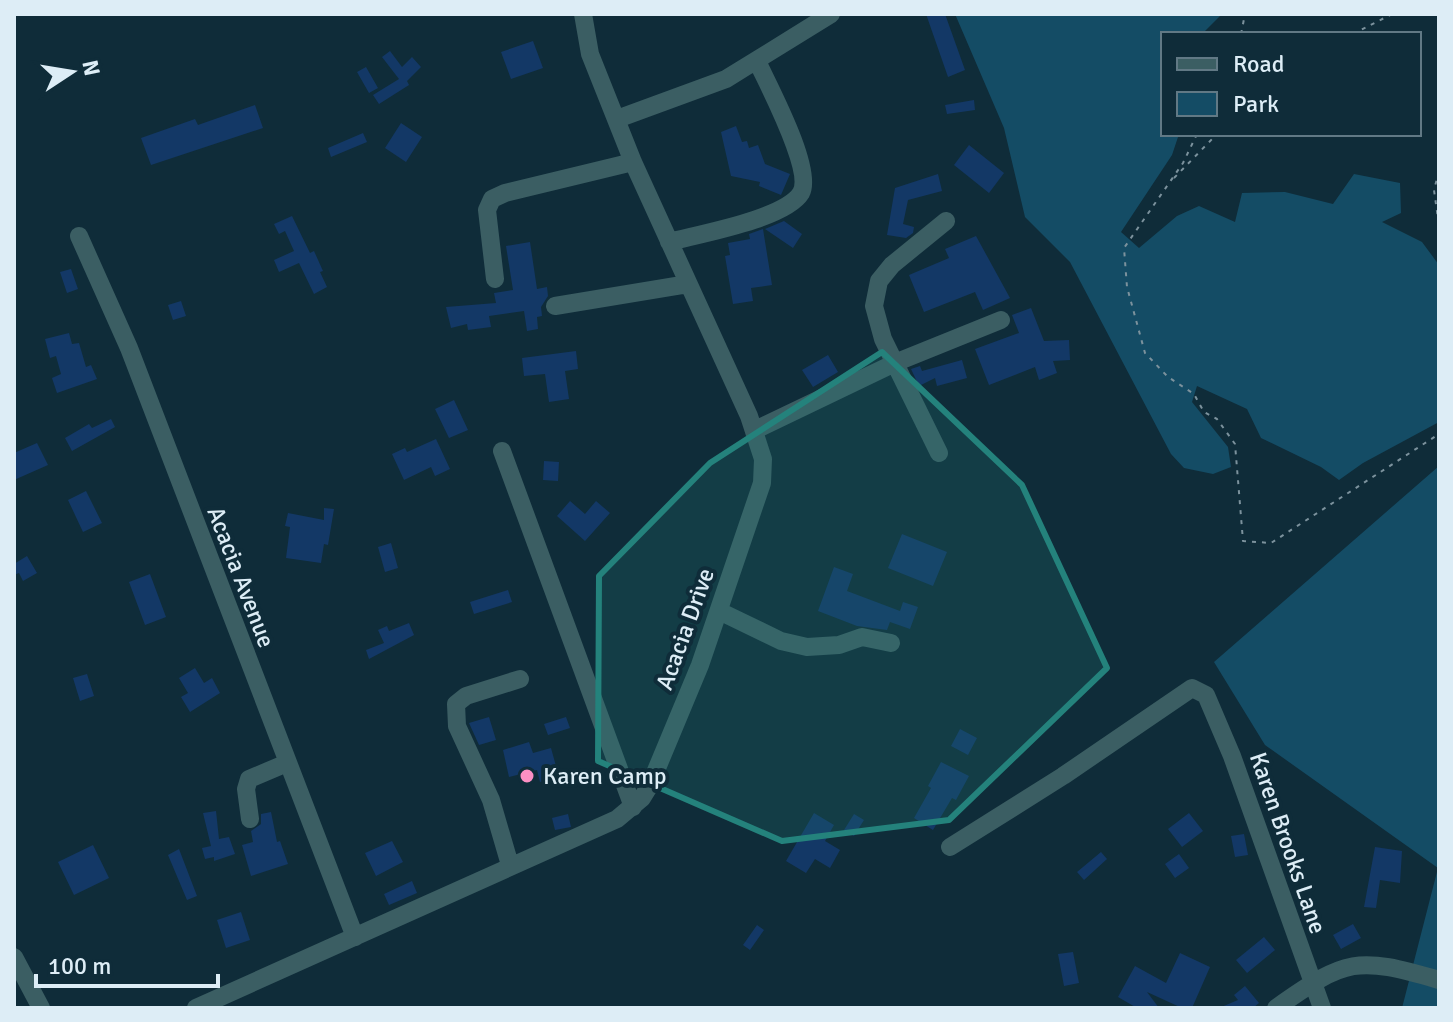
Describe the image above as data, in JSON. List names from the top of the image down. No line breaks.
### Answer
{"streets":{"street":["Acacia Avenue","Acacia Drive","Karen Brooks Lane"]},"crossings":[["Acacia Avenue","Acacia Drive"]],"places":["Karen Camp"],"legend":["Road","Park"],"scale_bar":"100 m","north":"right"}
